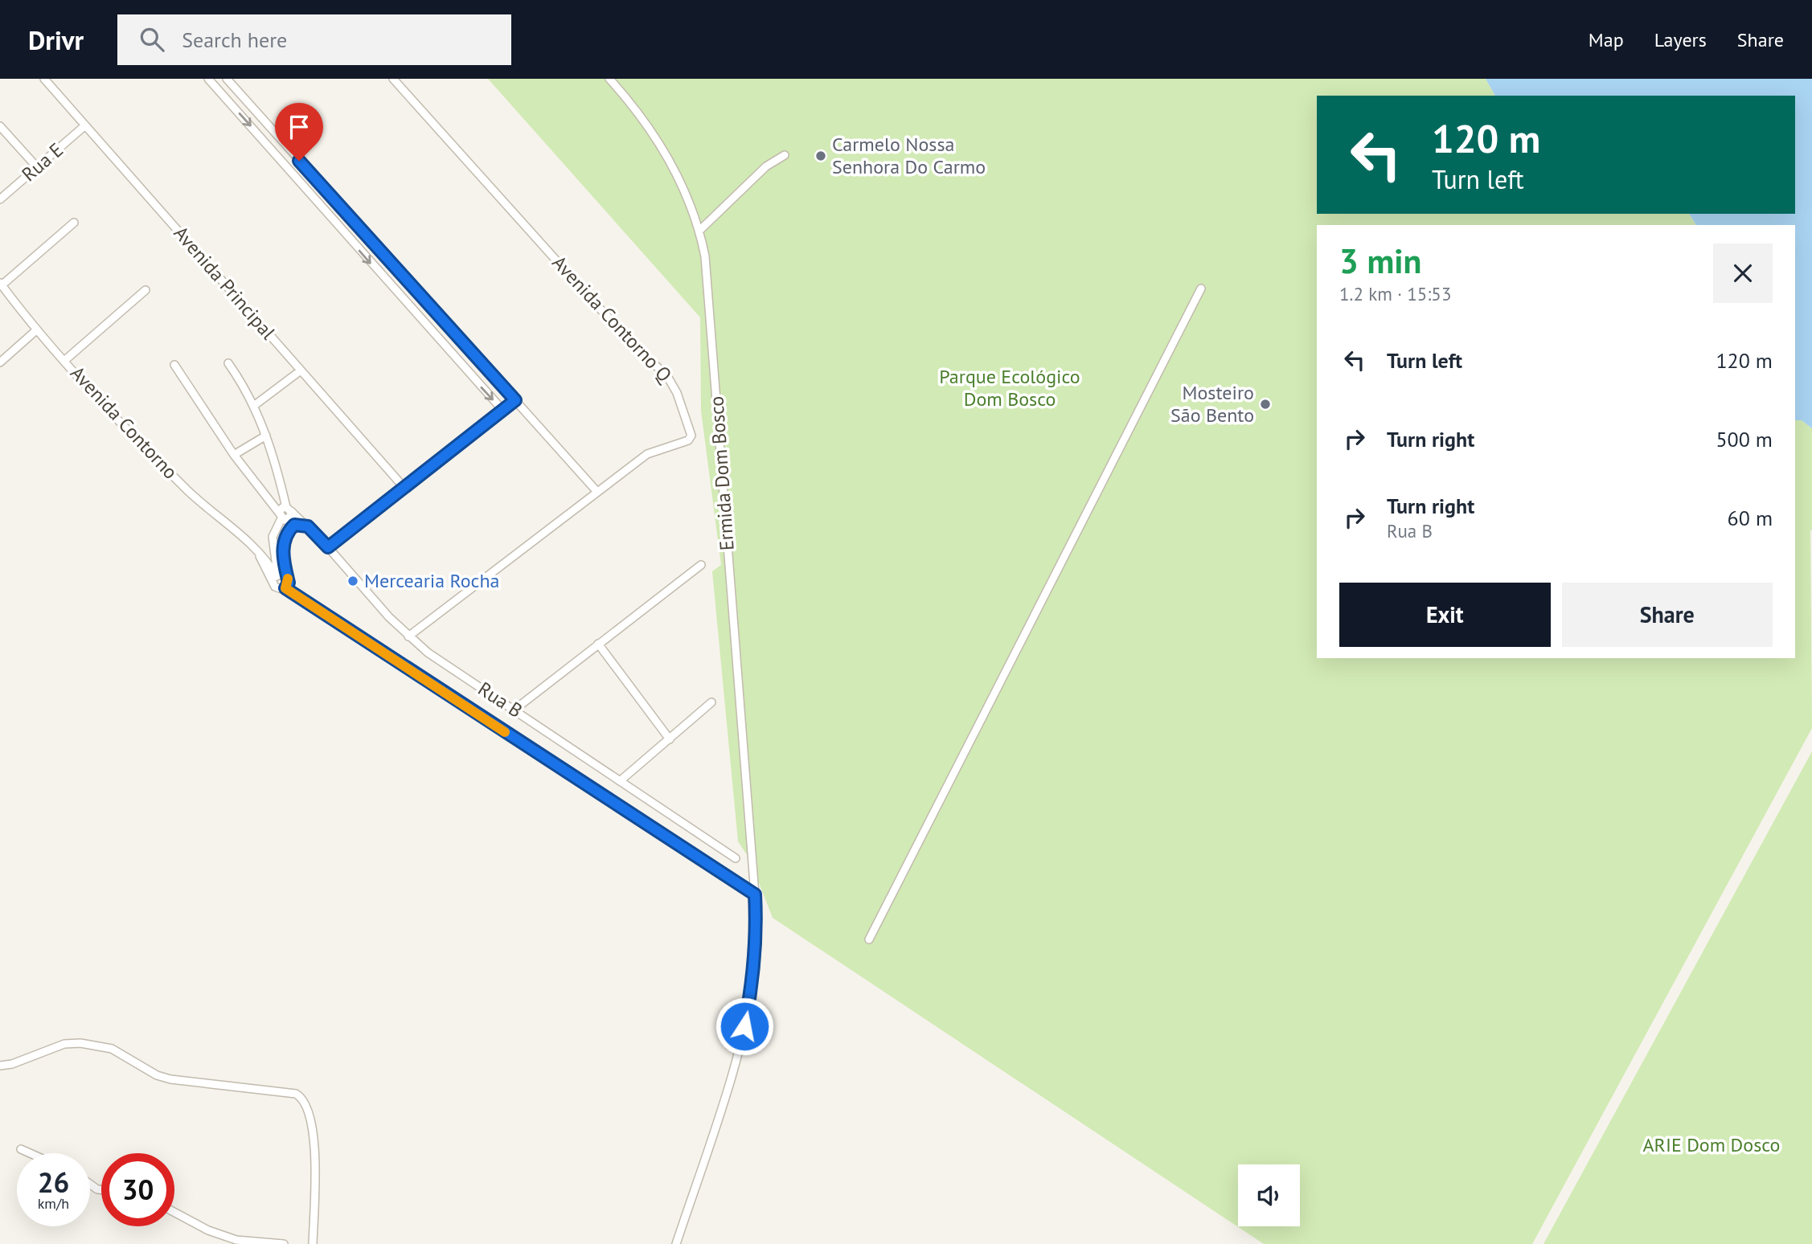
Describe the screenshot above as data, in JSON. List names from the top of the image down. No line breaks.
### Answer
{"streets":{"street":["Rua E","Avenida Principal","Avenida Contorno Q","Avenida Contorno","Ermida Dom Bosco","Rua B"]},"crossings":[["Rua E","Avenida Principal"],["Avenida Contorno Q","Rua B"]],"parks":["Parque Ecológico Dom Bosco","ARIE Dom Dosco"],"places":["Carmelo Nossa Senhora Do Carmo","Mosteiro São Bento","Mercearia Rocha"],"page":{"header":"Drivr","search":"Search here","nav":["Map","Layers","Share"],"turn":["120 m","Turn left"],"heading":["3 min","1.2 km · 15:53"],"list":[{"name":"Turn left","value":"120 m"},{"name":"Turn right","value":"500 m"},{"name":"Turn right","note":"Rua B","value":"60 m"}],"buttons":["Exit","Share"],"speed":"26 km/h","limit":"30"}}
